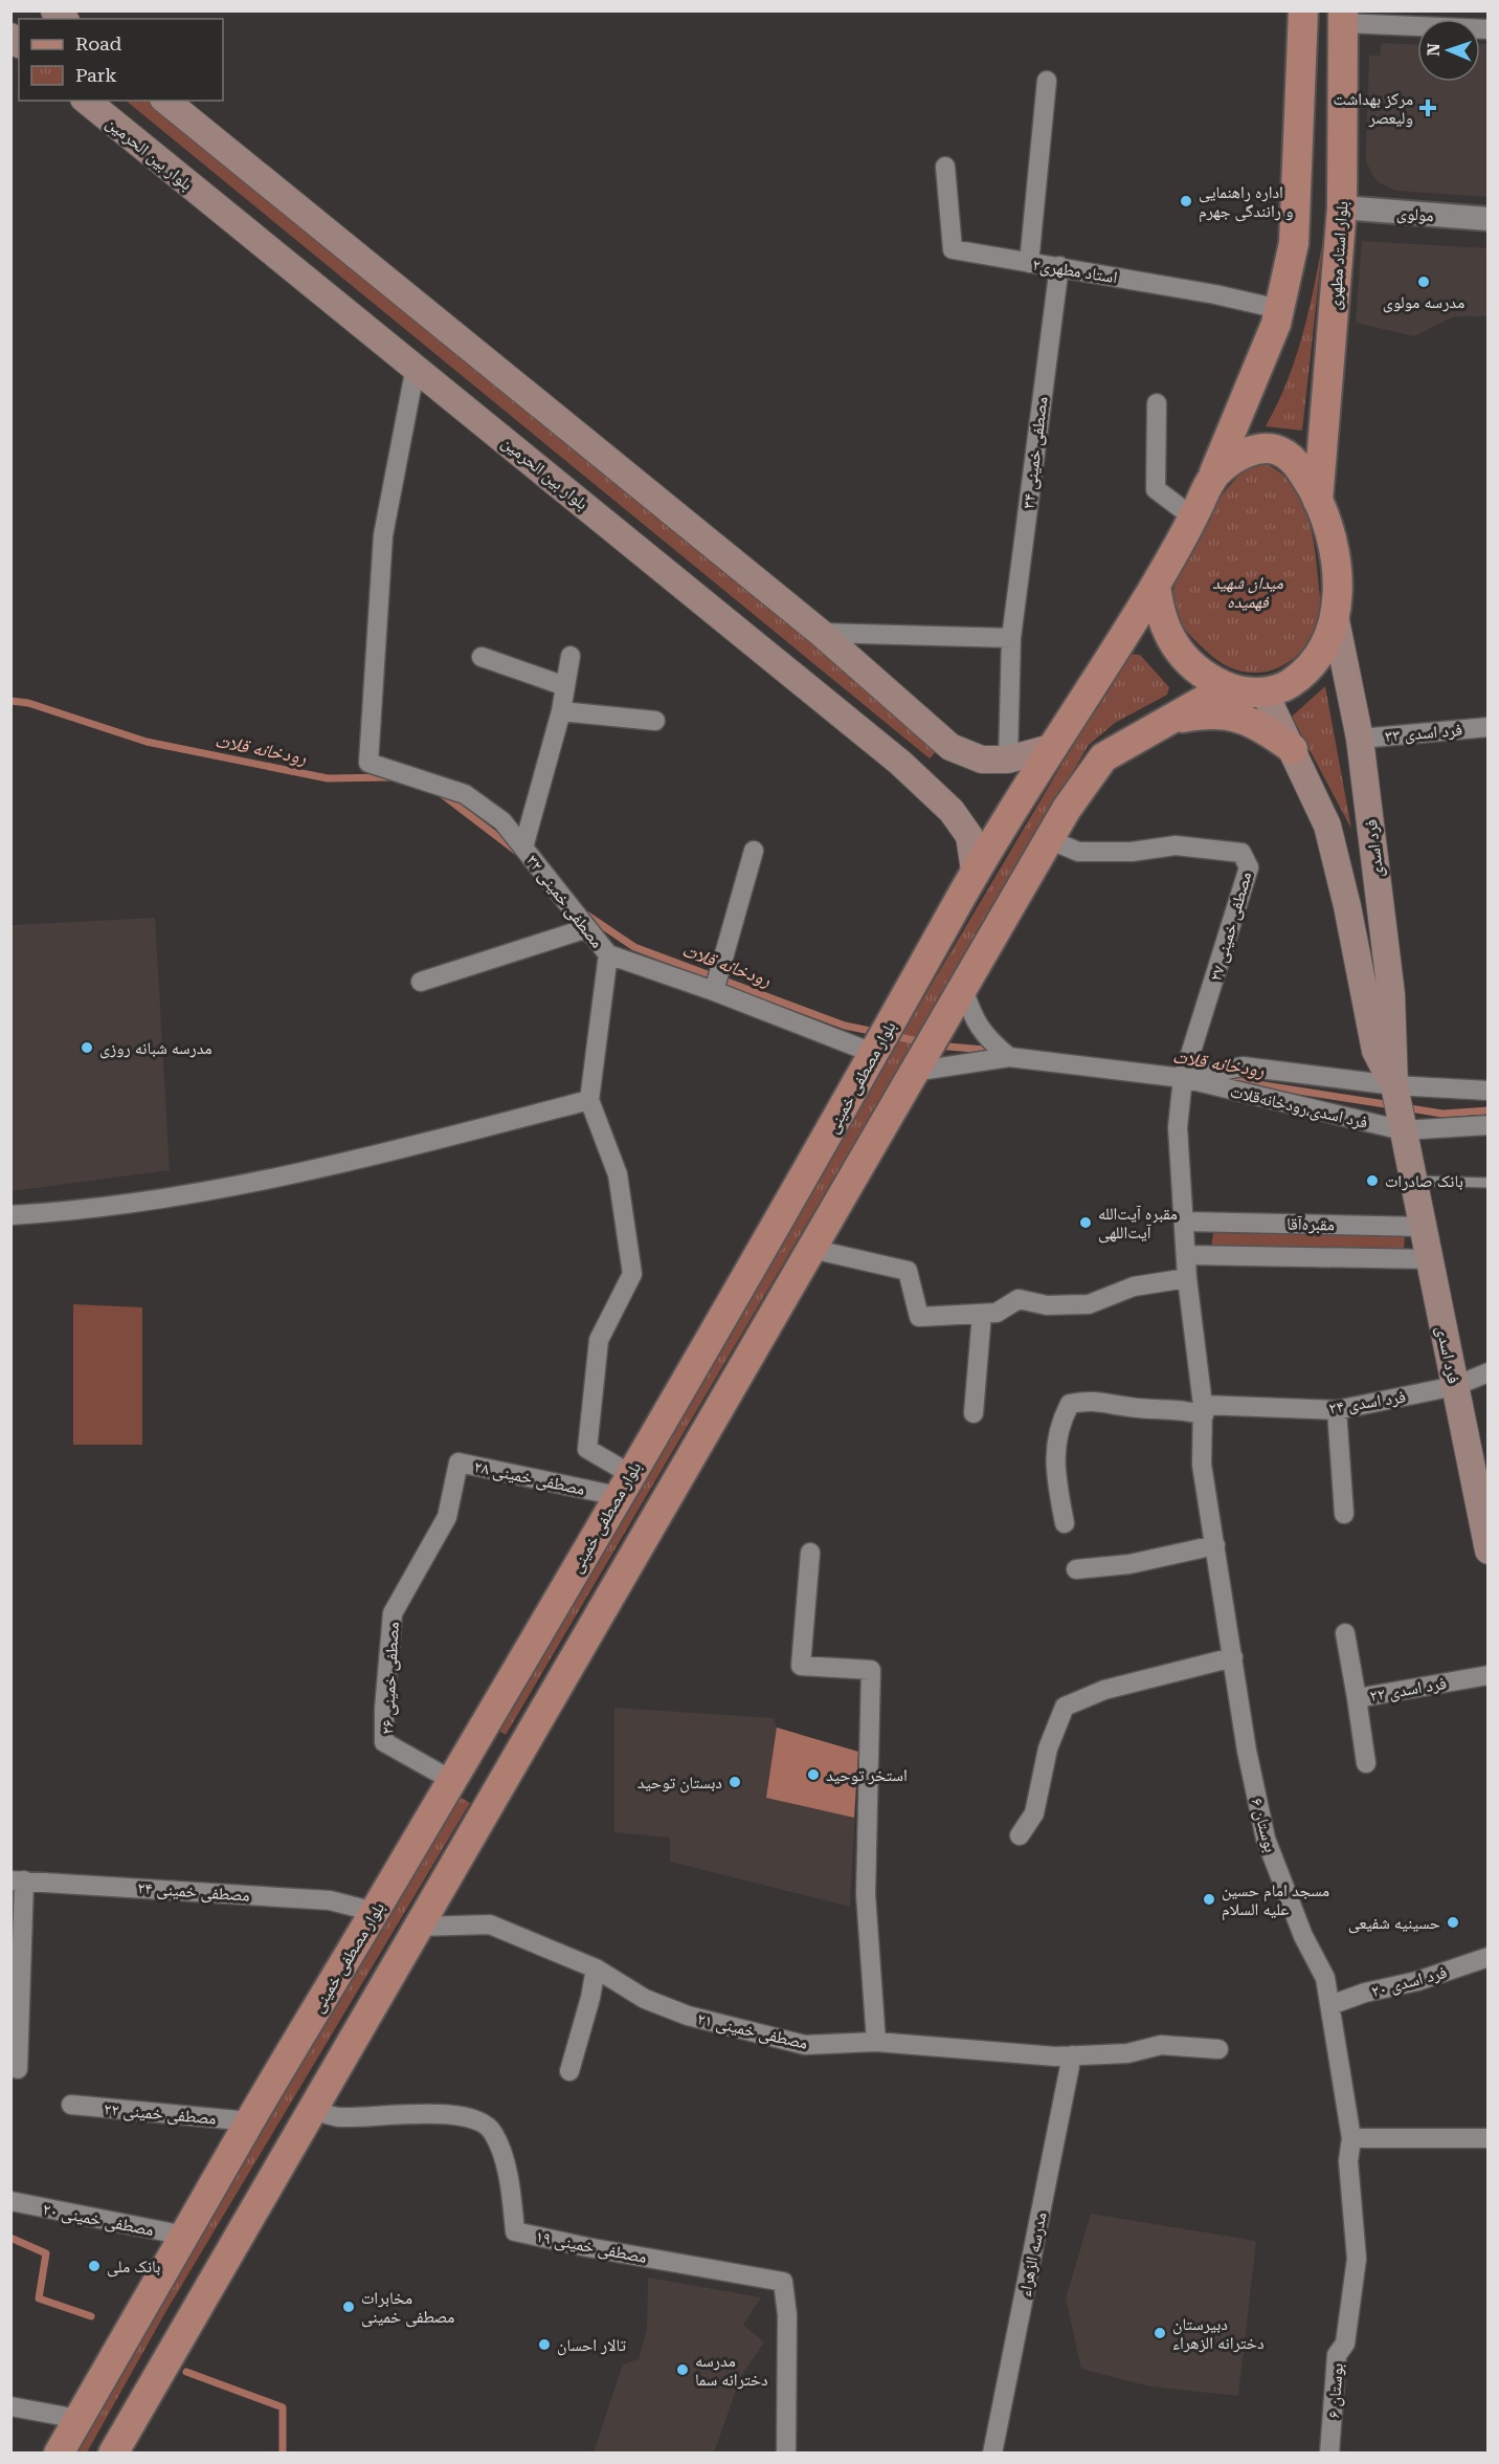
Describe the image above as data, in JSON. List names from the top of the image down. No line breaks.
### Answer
{"streets":{"main road":["بلوار بین الحرمین","بلوار استاد مطهری","فرد اسدی","بلوار مصطفی خمینی"],"street":["مولوی","استاد مطهری۲","مصطفی خمینی ۳۴","فرد اسدی ۳۳","مصطفی خمینی ۳۲","مصطفی خمینی ۲۷","فرد اسدی،رودخانه‌قلات","مقبره‌آقا","فرد اسدی ۲۴","مصطفی خمینی ۲۸","مصطفی خمینی ۲۶","فرد اسدی ۲۲","بوستان ۶","مصطفی خمینی ۲۴","فرد اسدی ۲۰","مصطفی خمینی ۲۱","مصطفی خمینی ۲۲","مصطفی خمینی ۲۰","مصطفی خمینی ۱۹","مدرسه الزهراء"]},"crossings":[["بلوار بین الحرمین","مصطفی خمینی ۳۲"],["بلوار بین الحرمین","بلوار مصطفی خمینی"],["مولوی","بلوار استاد مطهری"],["بلوار استاد مطهری","فرد اسدی"],["بلوار استاد مطهری","بلوار مصطفی خمینی"],["استاد مطهری۲","مصطفی خمینی ۳۴"],["فرد اسدی ۳۳","فرد اسدی"],["فرد اسدی","بلوار مصطفی خمینی"],["فرد اسدی","فرد اسدی،رودخانه‌قلات"],["فرد اسدی","مقبره‌آقا"],["فرد اسدی","فرد اسدی ۲۴"],["مصطفی خمینی ۳۲","بلوار مصطفی خمینی"],["مصطفی خمینی ۲۷","فرد اسدی،رودخانه‌قلات"],["بلوار مصطفی خمینی","مصطفی خمینی ۲۸"],["بلوار مصطفی خمینی","مصطفی خمینی ۲۶"],["بلوار مصطفی خمینی","مصطفی خمینی ۲۴"],["بلوار مصطفی خمینی","مصطفی خمینی ۲۲"],["بلوار مصطفی خمینی","مصطفی خمینی ۲۰"],["فرد اسدی ۲۴","بوستان ۶"],["مصطفی خمینی ۲۸","مصطفی خمینی ۲۶"],["بوستان ۶","فرد اسدی ۲۰"],["مصطفی خمینی ۲۱","مدرسه الزهراء"]],"water":["رودخانه قلات"],"parks":["میدان شهید فهمیده"],"places":{"health":["مرکز بهداشت ولیعصر"],"other":["اداره راهنمایی و رانندگی جهرم","مدرسه مولوی","مدرسه شبانه روزی","بانک صادرات","مقبره آیت‌الله آیت‌اللهی","استخر توحید","دبستان توحید","مسجد امام حسین علیه السلام","حسینیه شفیعی","بانک ملی","مخابرات مصطفی خمینی","دبیرستان دخترانه الزهراء","تالار احسان","مدرسه دخترانه سما"]},"legend":["Road","Park"],"north":"left"}
